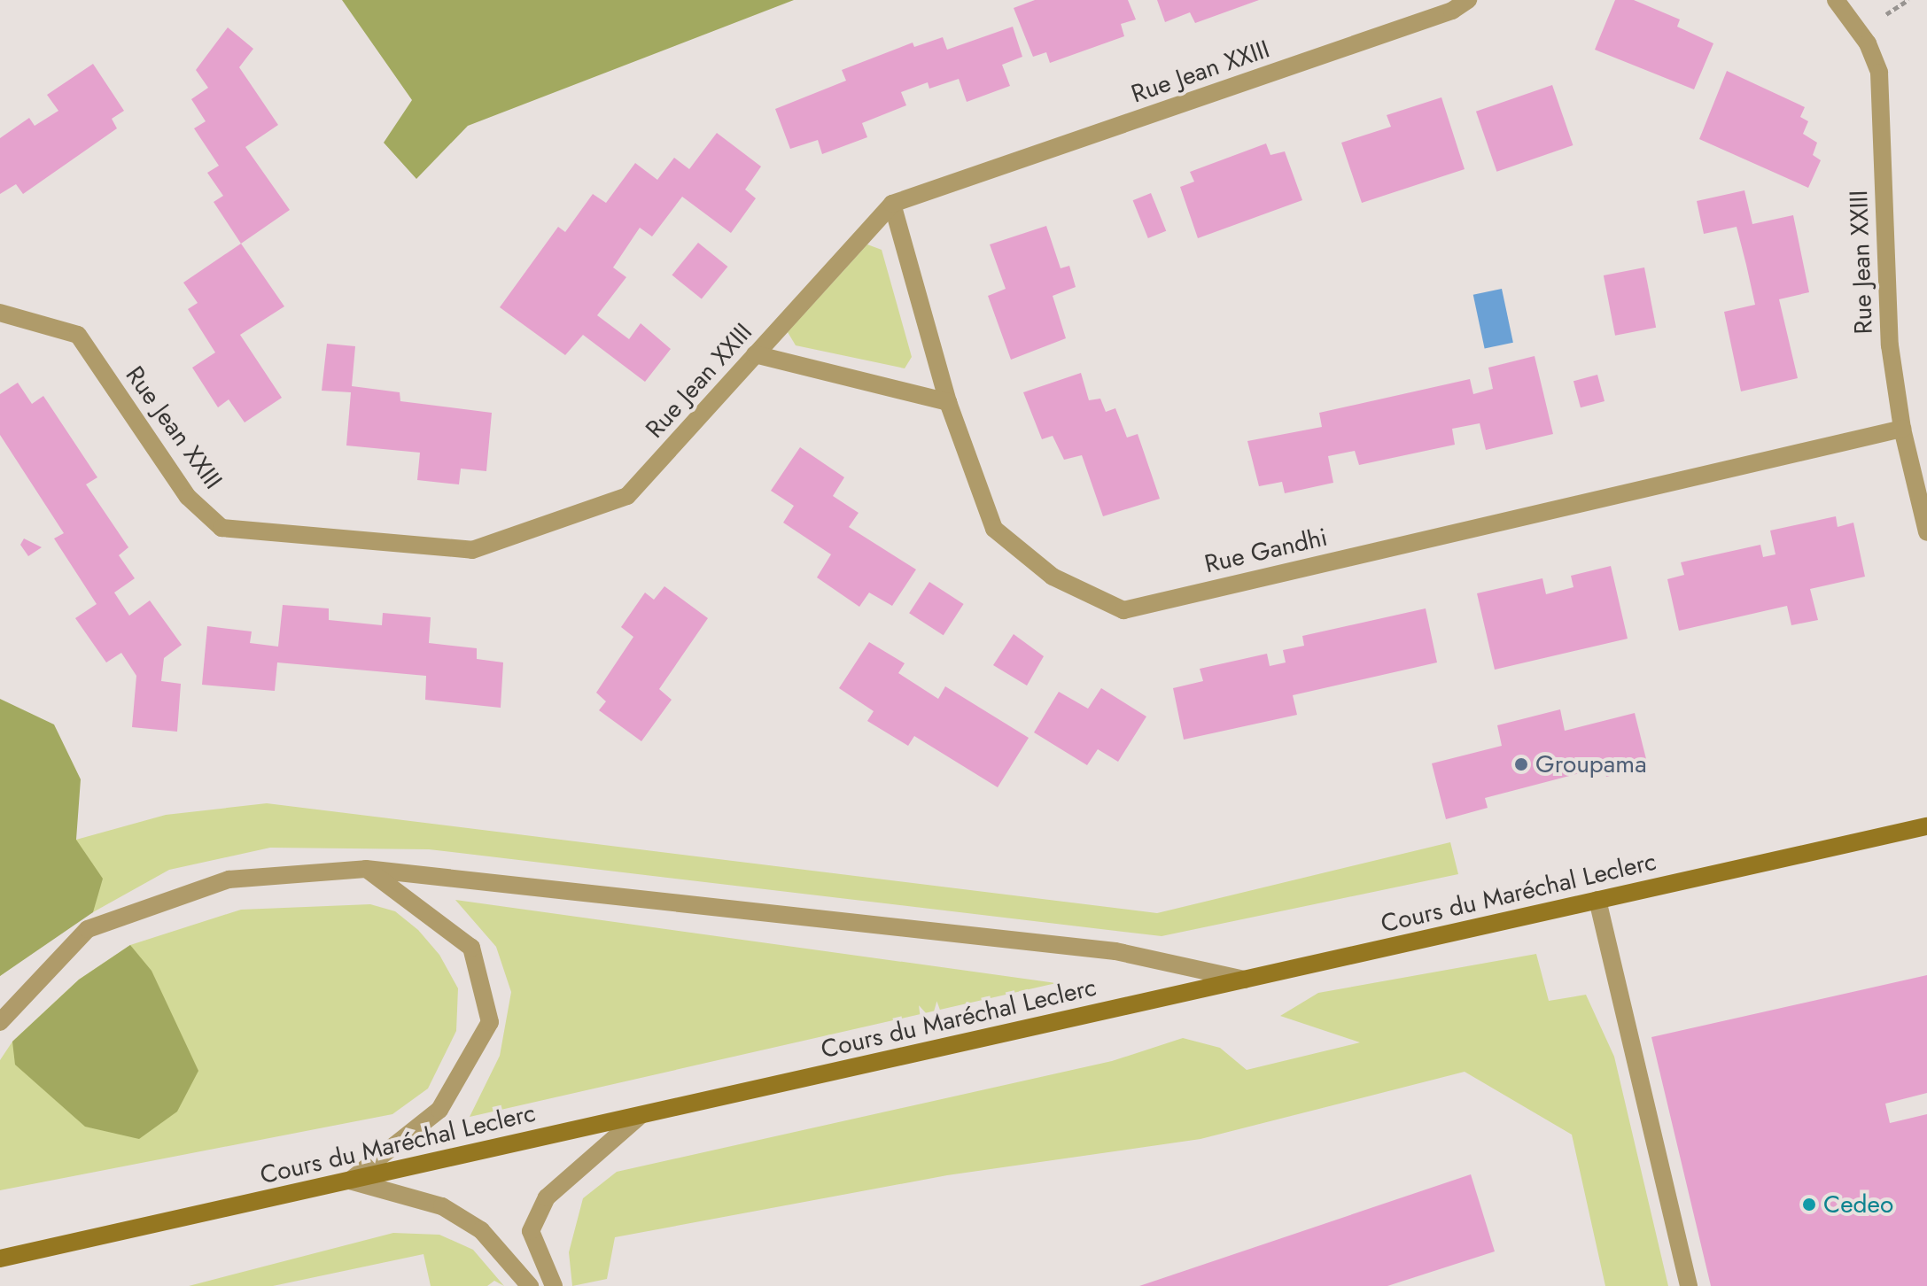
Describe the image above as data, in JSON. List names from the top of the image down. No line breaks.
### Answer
{"streets":{"main road":["Cours du Maréchal Leclerc"],"street":["Rue Jean XXIII","Rue Gandhi"]},"crossings":[["Rue Jean XXIII","Rue Gandhi"]],"places":["Groupama","Cedeo"]}
